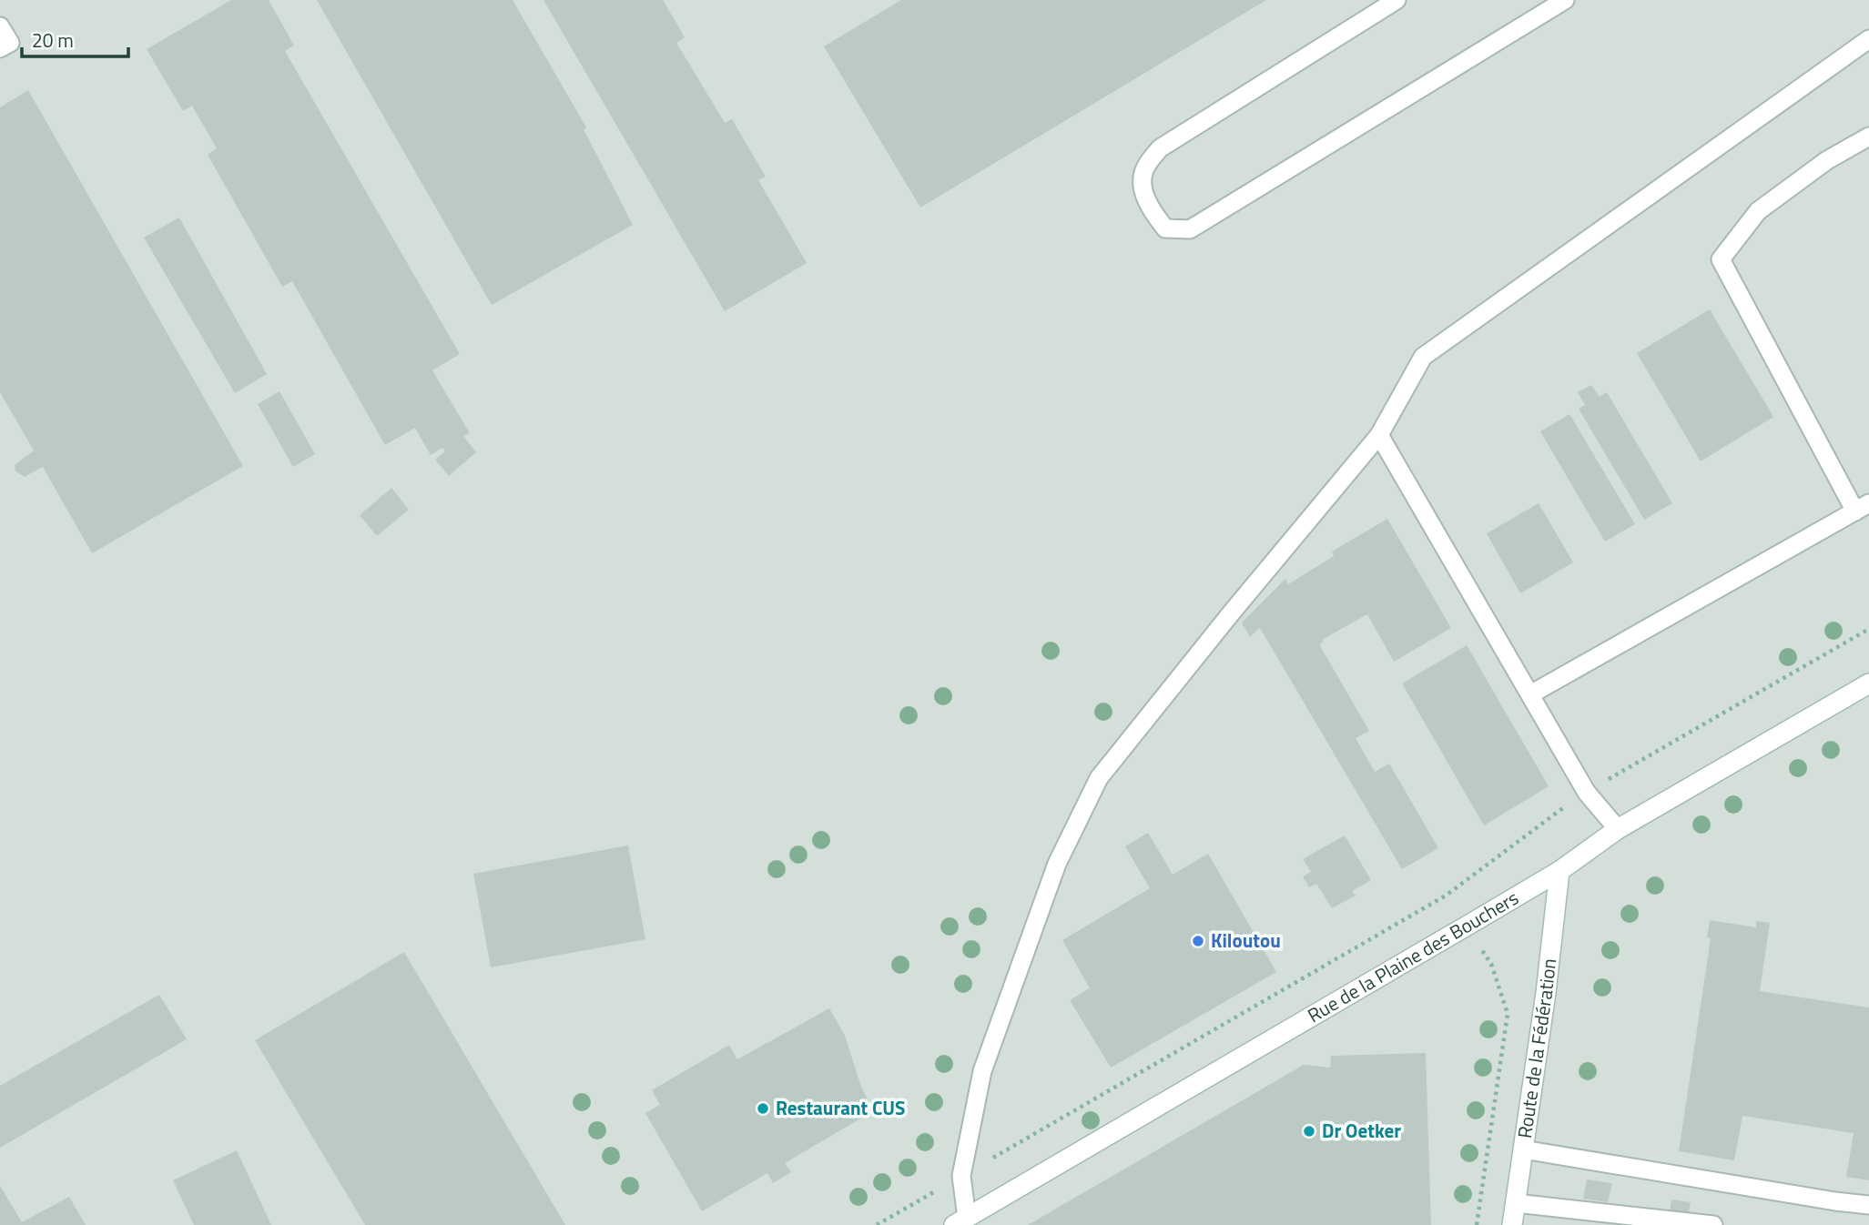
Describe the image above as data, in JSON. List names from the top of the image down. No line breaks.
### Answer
{"streets":{"street":["Rue de la Plaine des Bouchers","Route de la Fédération"]},"crossings":[["Rue de la Plaine des Bouchers","Route de la Fédération"]],"places":["Kiloutou","Restaurant CUS","Dr Oetker"],"scale_bar":"20 m"}
